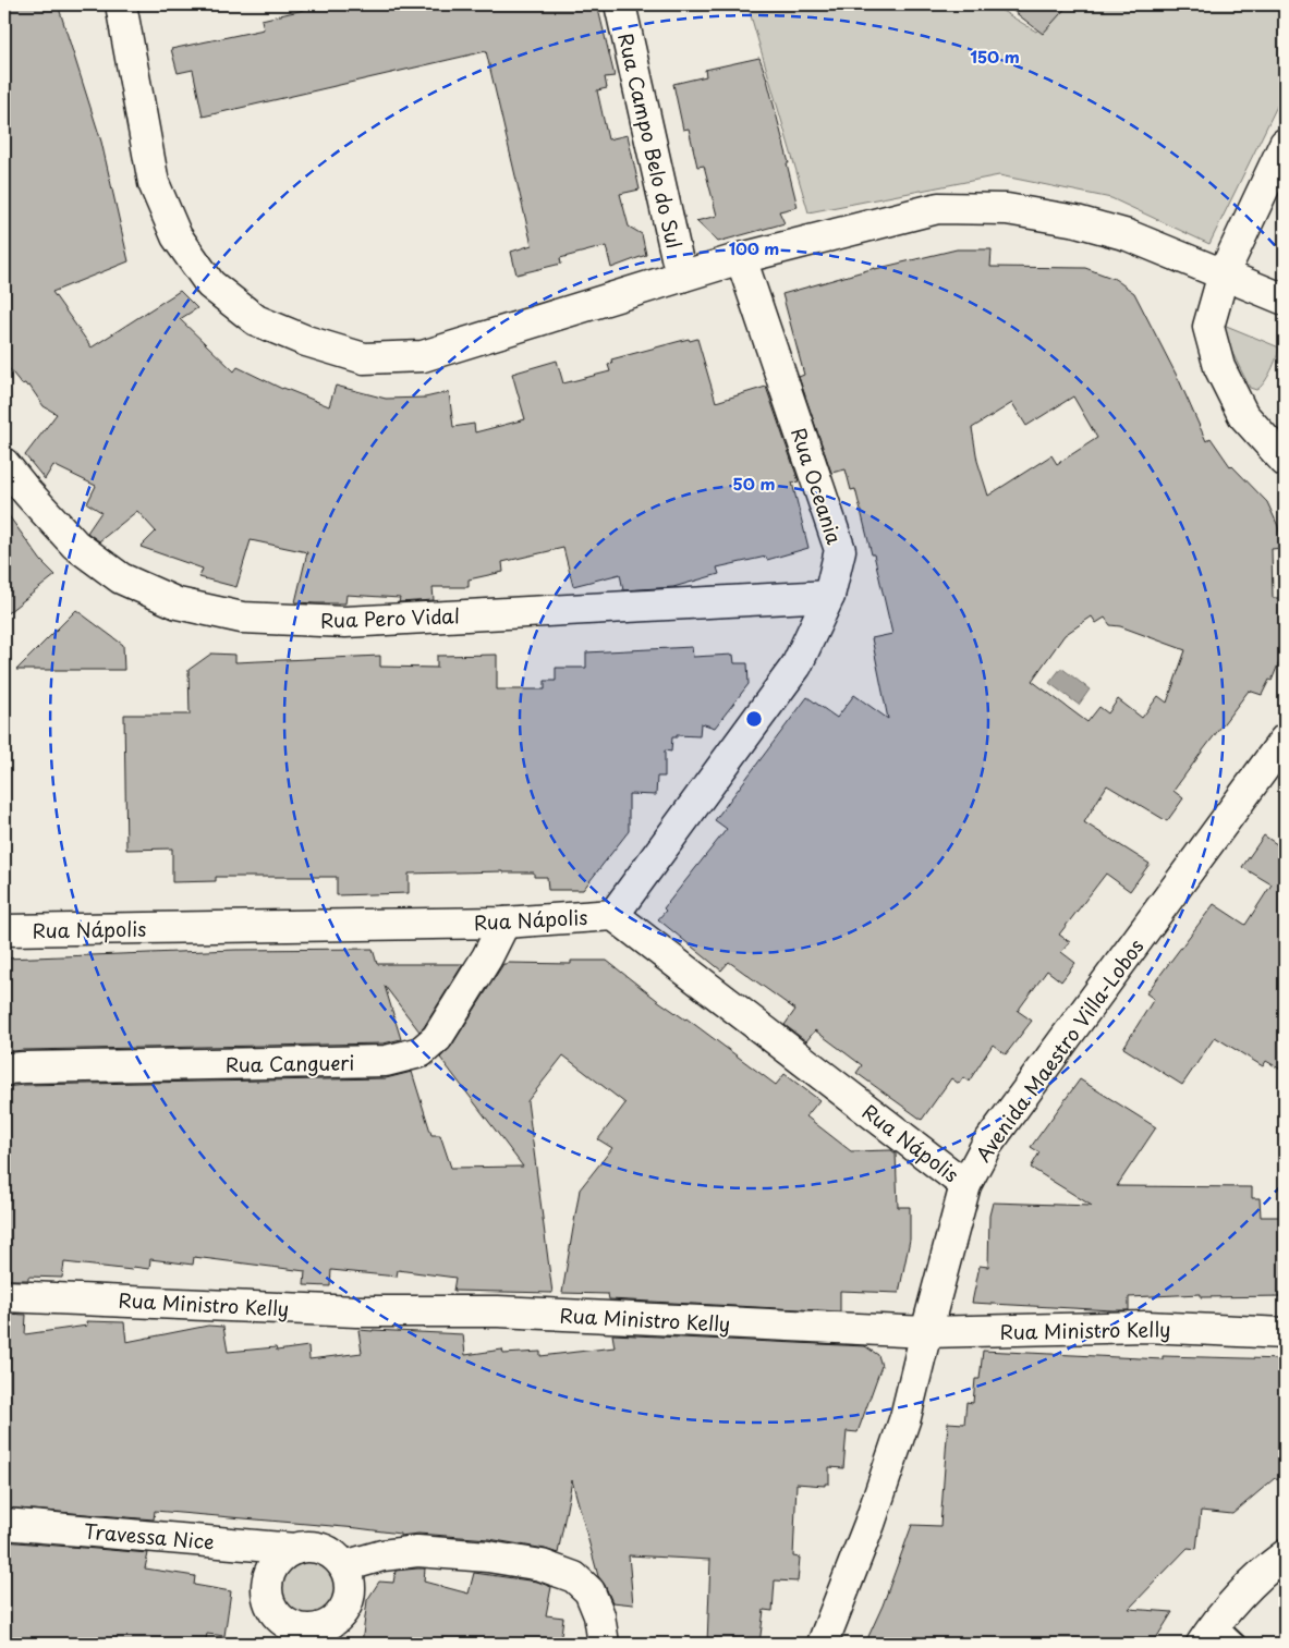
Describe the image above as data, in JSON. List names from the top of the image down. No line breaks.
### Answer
{"streets":{"street":["Rua Campo Belo do Sul","Rua Oceania","Rua Pero Vidal","Rua Nápolis","Avenida Maestro Villa-Lobos","Rua Cangueri","Rua Ministro Kelly","Travessa Nice"]},"crossings":[["Rua Oceania","Rua Pero Vidal"],["Rua Oceania","Rua Nápolis"],["Rua Nápolis","Avenida Maestro Villa-Lobos"],["Rua Nápolis","Rua Cangueri"],["Avenida Maestro Villa-Lobos","Rua Ministro Kelly"]],"rings":["150 m","100 m","50 m"]}
